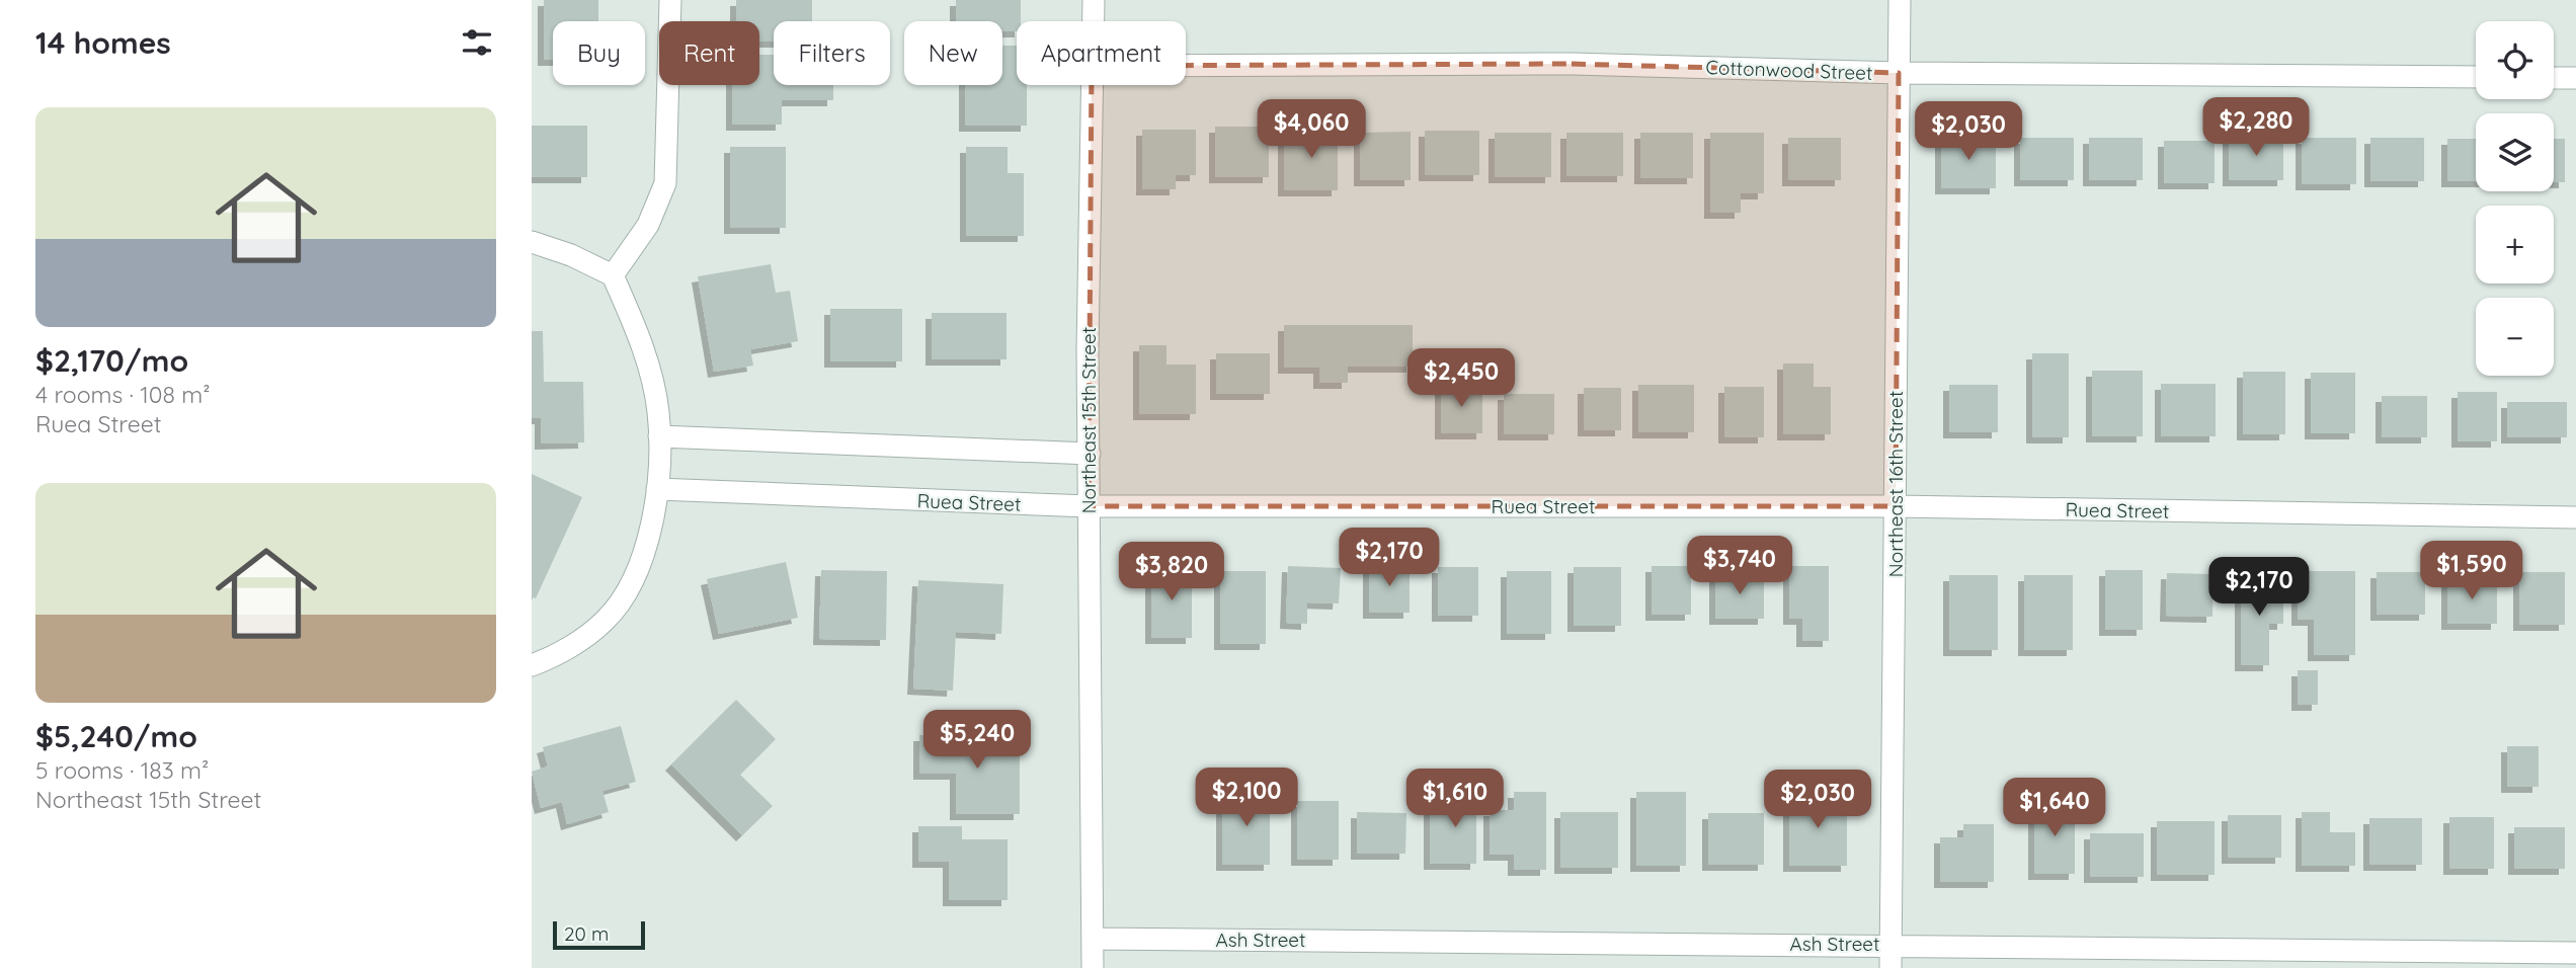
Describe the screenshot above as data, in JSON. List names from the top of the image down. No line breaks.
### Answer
{"streets":{"street":["Cottonwood Street","Northeast 15th Street","Northeast 16th Street","Ruea Street","Ash Street"]},"crossings":[["Cottonwood Street","Northeast 16th Street"],["Northeast 15th Street","Ruea Street"],["Northeast 15th Street","Ash Street"],["Northeast 16th Street","Ruea Street"],["Northeast 16th Street","Ash Street"]],"scale_bar":"20 m","page":{"heading":"14 homes","map_buttons":["+","−"],"chip":["Buy","Rent","Filters","New","Apartment"],"list":[{"name":"$2,170/mo","note":"4 rooms · 108 m² · Ruea Street"},{"name":"$5,240/mo","note":"5 rooms · 183 m² · Northeast 15th Street"}],"price":["$2,280","$4,060","$2,030","$2,450","$2,170","$3,740","$1,590","$3,820","$2,170","$5,240","$2,100","$1,610","$2,030","$1,640"],"scale":"20 m"}}
